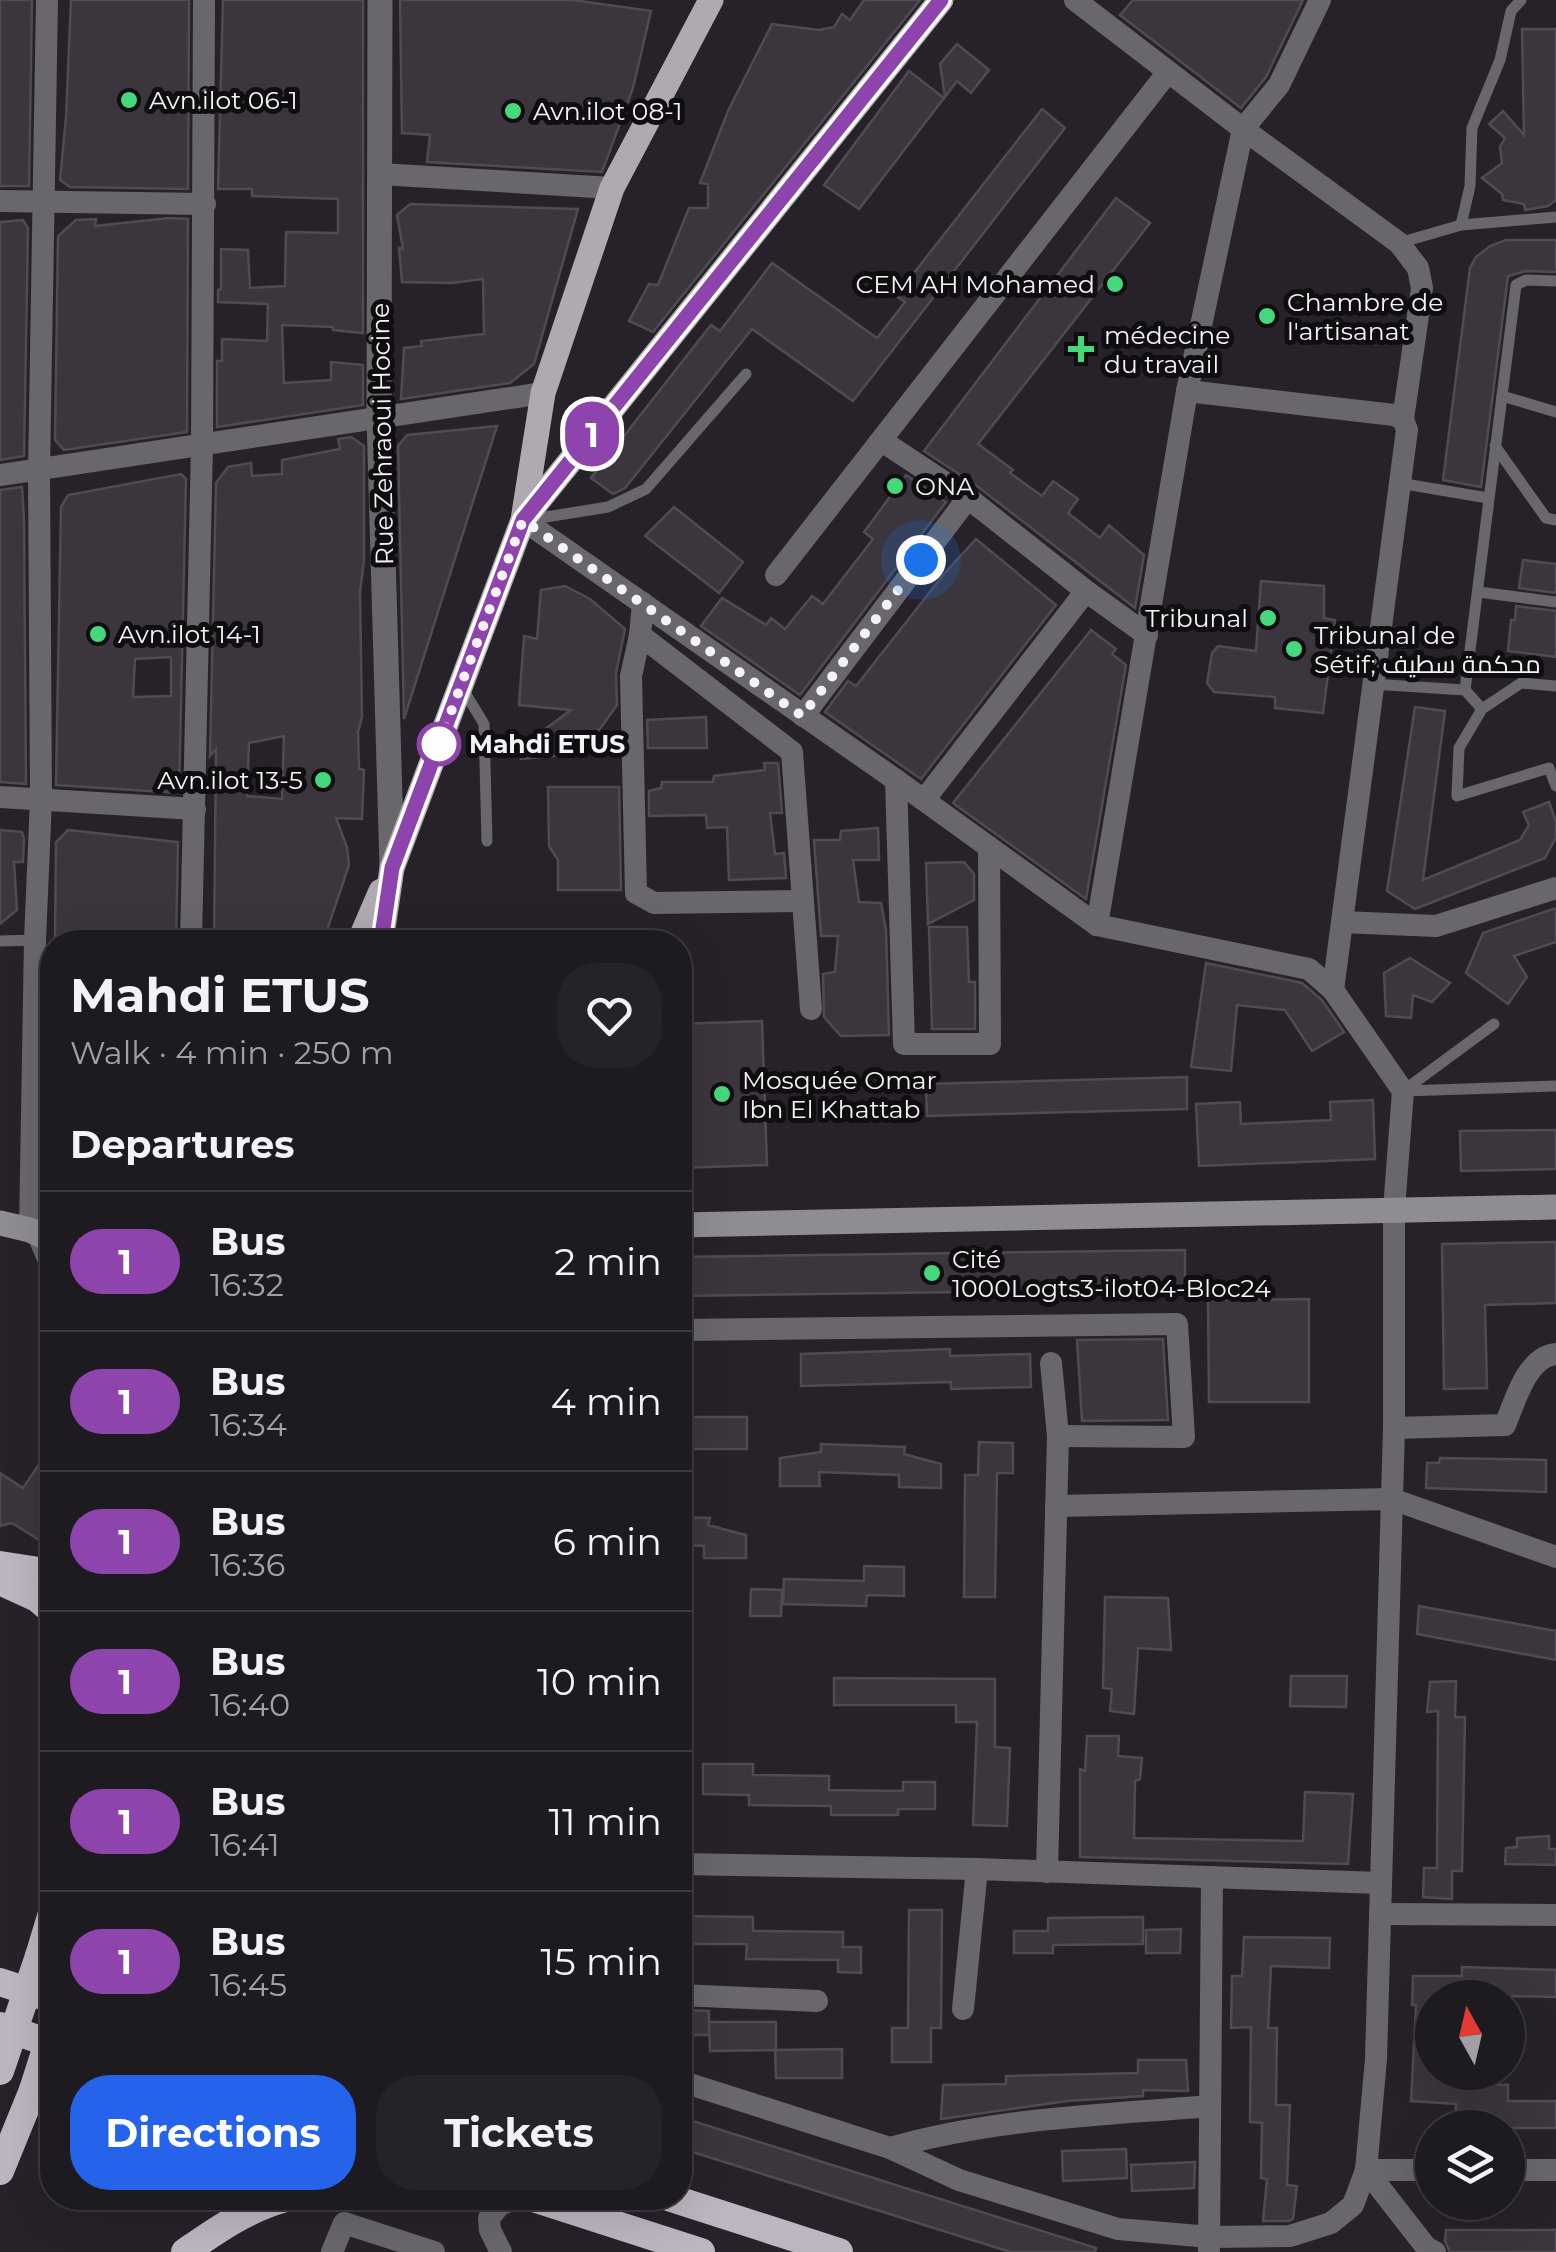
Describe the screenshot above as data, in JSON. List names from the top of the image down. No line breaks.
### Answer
{"streets":{"street":["Rue Zehraoui Hocine"]},"places":{"other":["Avn.ilot 06-1","Avn.ilot 08-1","CEM AH Mohamed","Chambre de l'artisanat","ONA","Tribunal","Avn.ilot 14-1","Tribunal de Sétif; محكمة سطيف","Mahdi ETUS","Avn.ilot 13-5","Mosquée Omar Ibn El Khattab","Cité 1000Logts3-ilot04-Bloc24"],"health":["médecine du travail"]},"lines":["bus line 1"],"north":"top","page":{"on_map":"1","heading":[["Mahdi ETUS","Walk · 4 min · 250 m"],"Departures"],"list":[{"mark":"1","name":"Bus","note":"16:32","value":"2 min"},{"mark":"1","name":"Bus","note":"16:34","value":"4 min"},{"mark":"1","name":"Bus","note":"16:36","value":"6 min"},{"mark":"1","name":"Bus","note":"16:40","value":"10 min"},{"mark":"1","name":"Bus","note":"16:41","value":"11 min"},{"mark":"1","name":"Bus","note":"16:45","value":"15 min"}],"buttons":["Directions","Tickets"]}}
